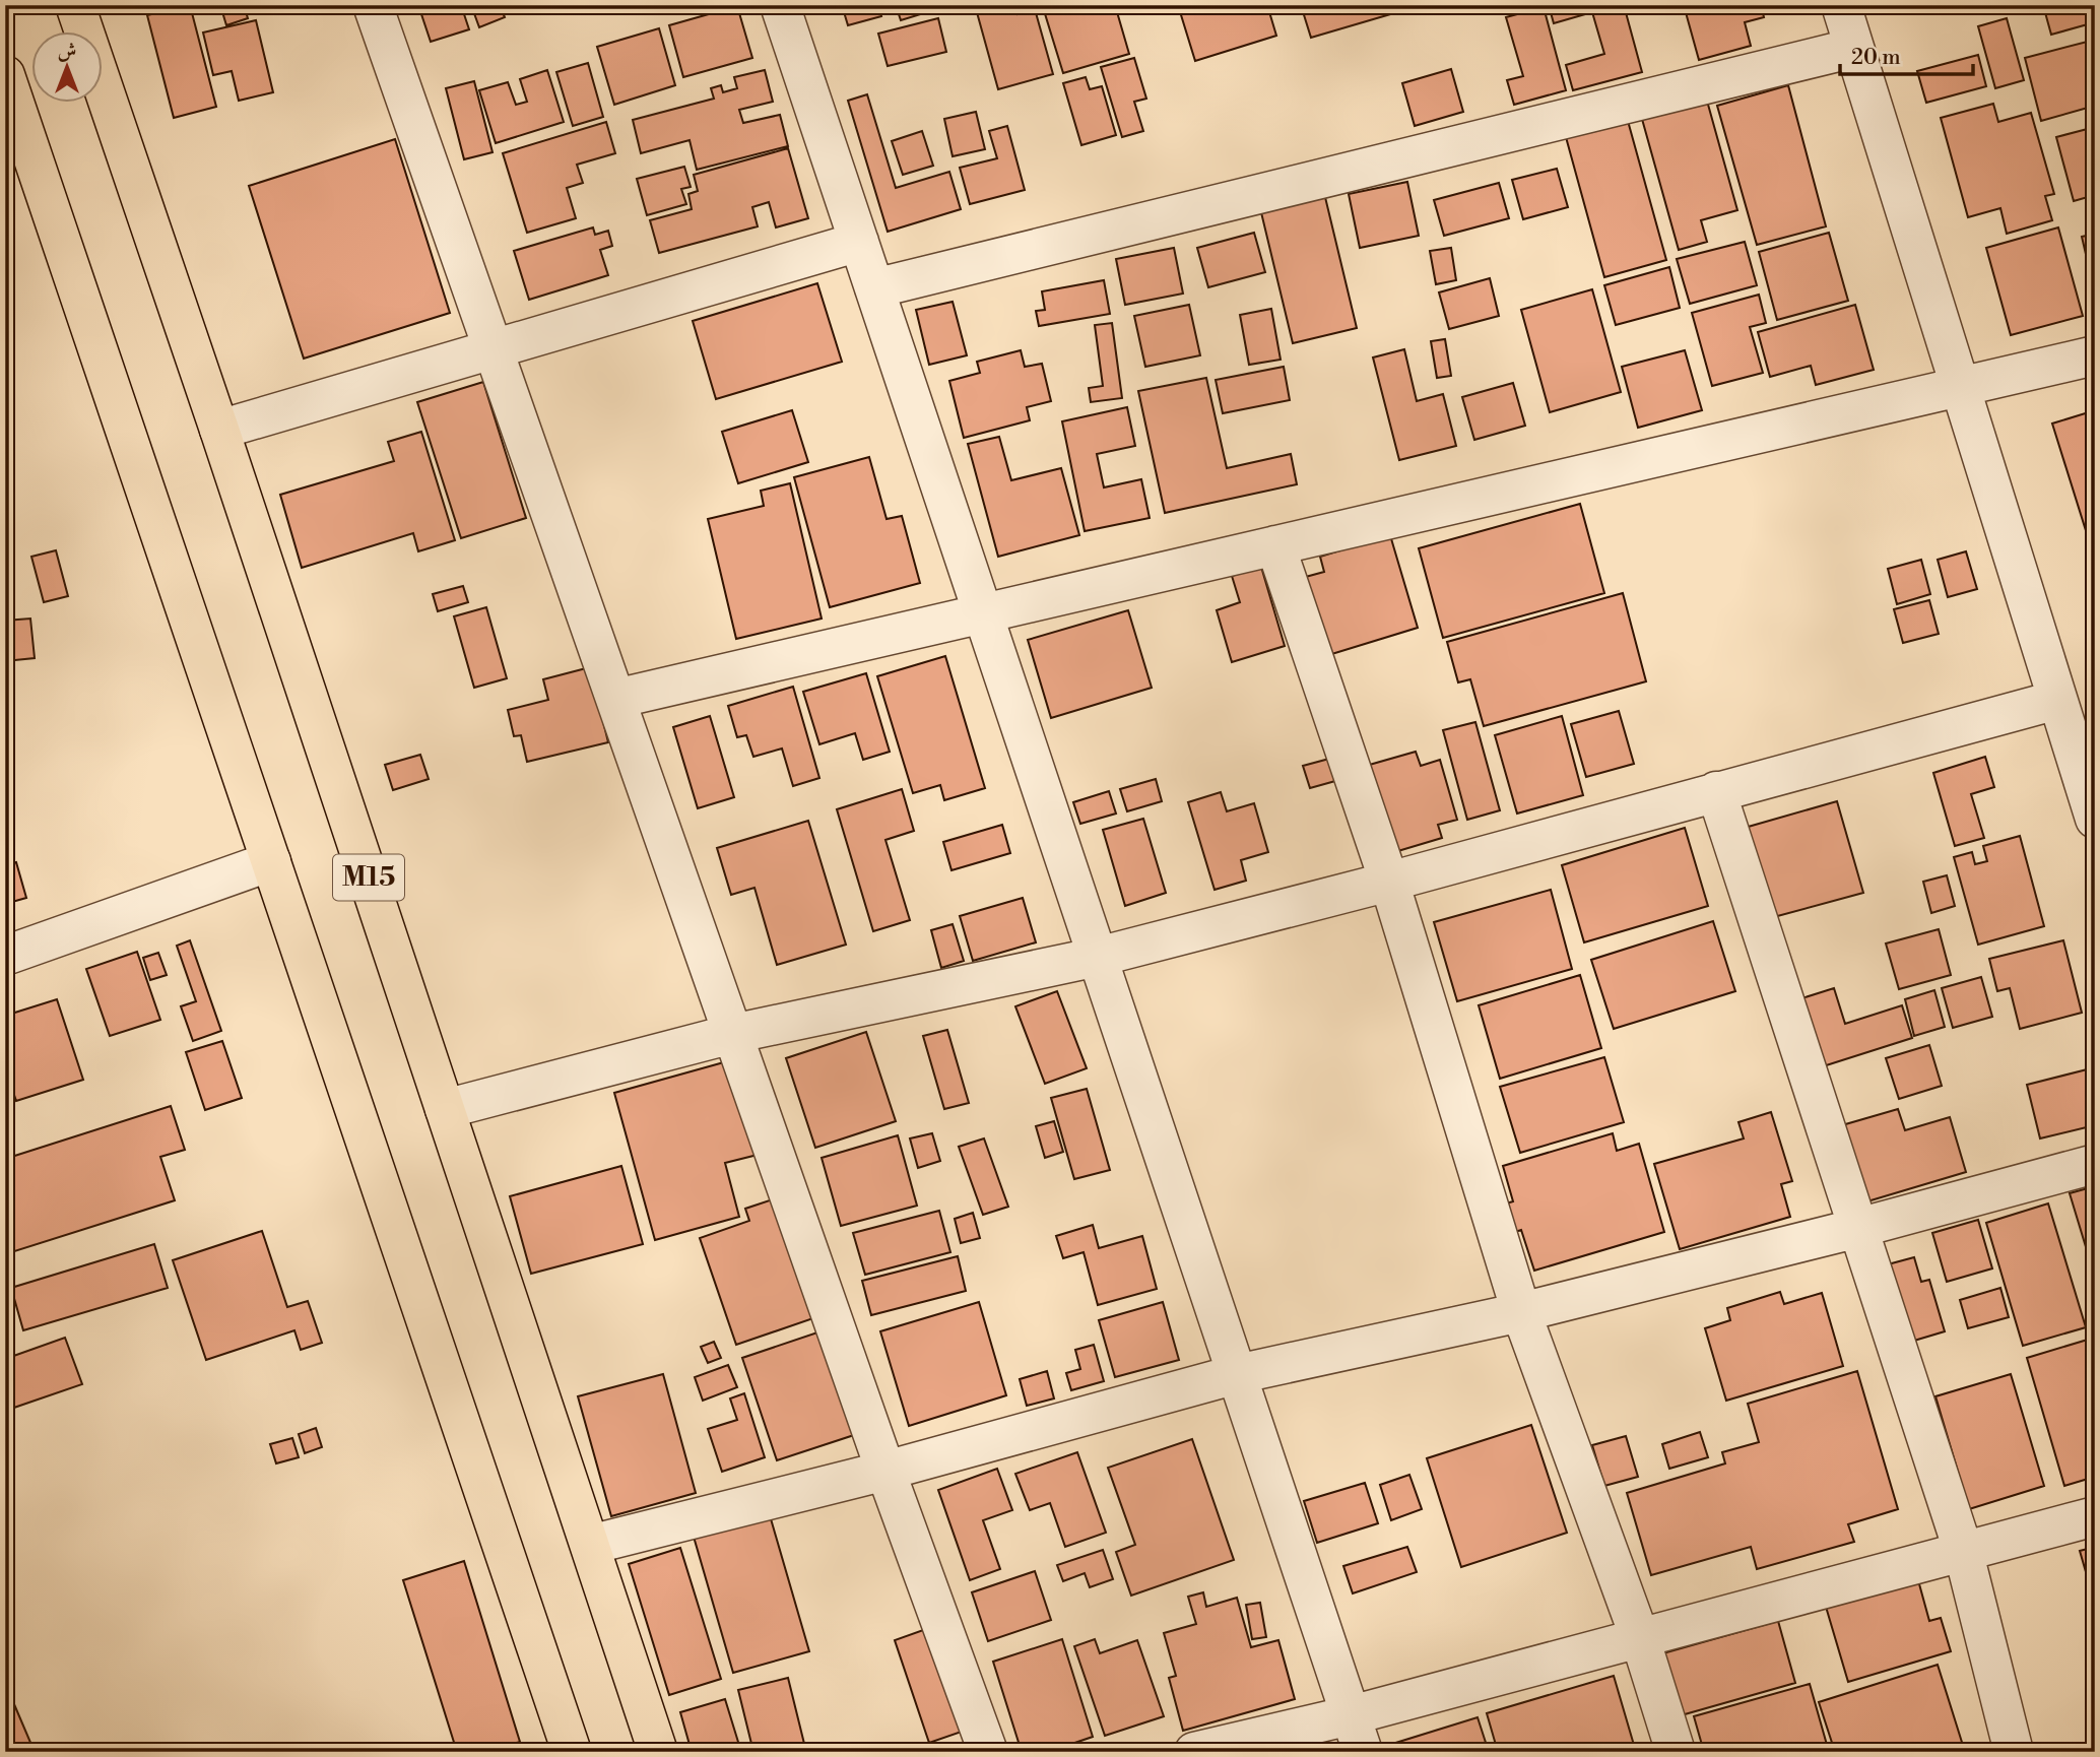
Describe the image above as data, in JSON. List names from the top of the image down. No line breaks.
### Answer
{"streets":{"highway":["M15"]},"scale_bar":"20 m","north":"top"}
